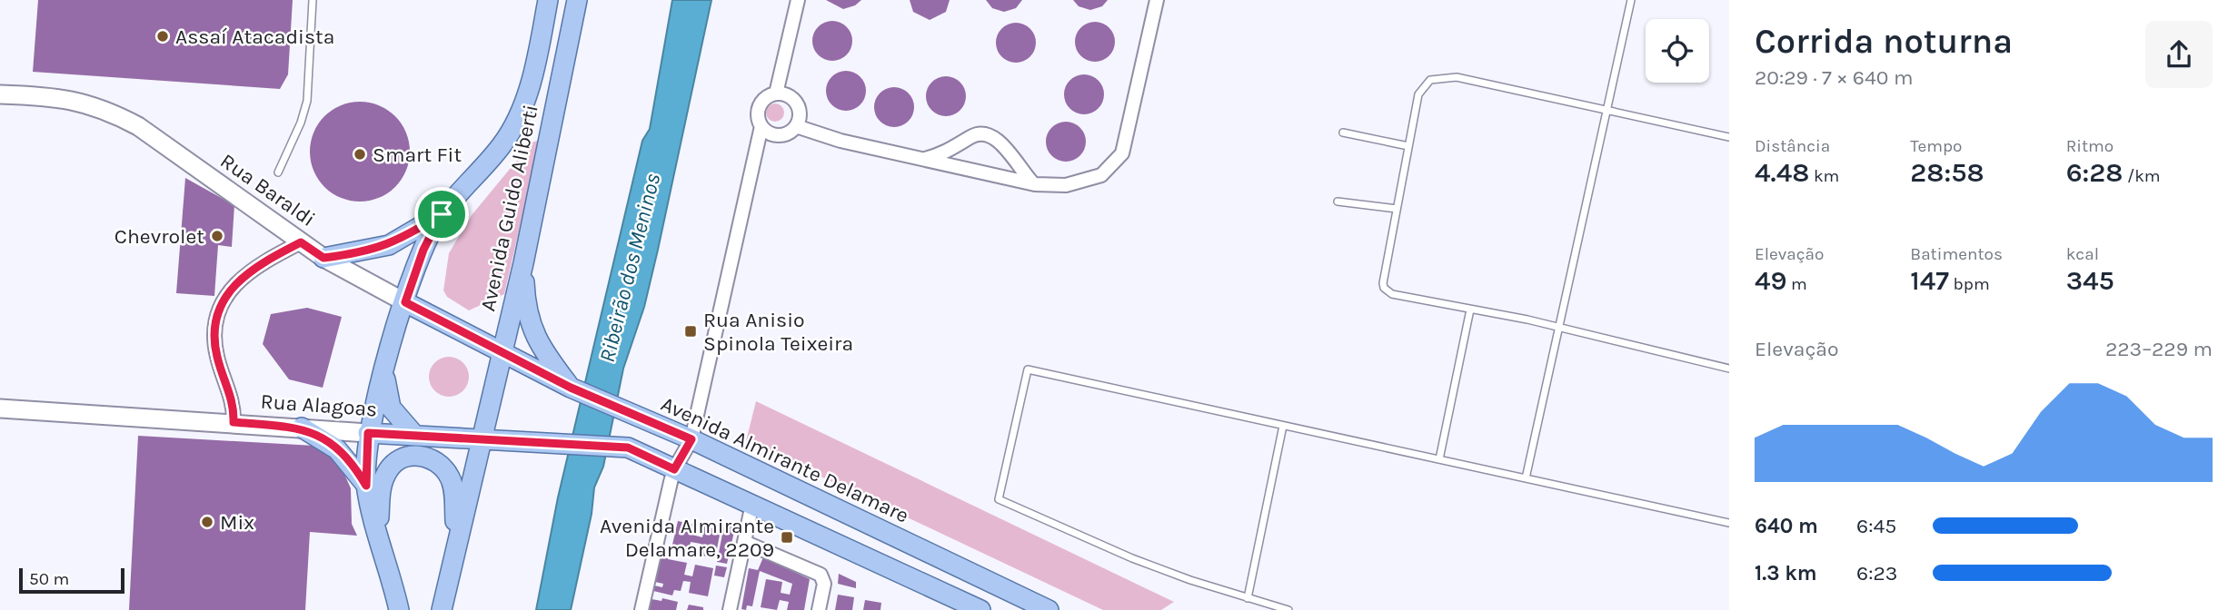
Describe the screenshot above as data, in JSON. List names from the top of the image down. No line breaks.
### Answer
{"streets":{"main road":["Rua Baraldi","Avenida Guido Aliberti","Rua Alagoas","Avenida Almirante Delamare"]},"crossings":[["Rua Baraldi","Avenida Guido Aliberti"],["Rua Baraldi","Rua Alagoas"],["Rua Baraldi","Avenida Almirante Delamare"],["Avenida Guido Aliberti","Rua Alagoas"],["Avenida Guido Aliberti","Avenida Almirante Delamare"]],"water":["Ribeirão dos Meninos"],"places":{"other":["Assaí Atacadista","Smart Fit","Chevrolet","Mix"],"transit":["Rua Anisio Spinola Teixeira","Avenida Almirante Delamare, 2209"]},"scale_bar":"50 m","page":{"heading":["Corrida noturna","20:29 · 7 × 640 m"],"stats":[["Distância","4.48 km"],["Tempo","28:58"],["Ritmo","6:28 /km"],["Elevação","49 m"],["Batimentos","147 bpm"],["kcal","345"]],"chart":["Elevação","223–229 m"],"list":[{"name":"640 m","note":"6:45"},{"name":"1.3 km","note":"6:23"}],"scale":"50 m"}}
